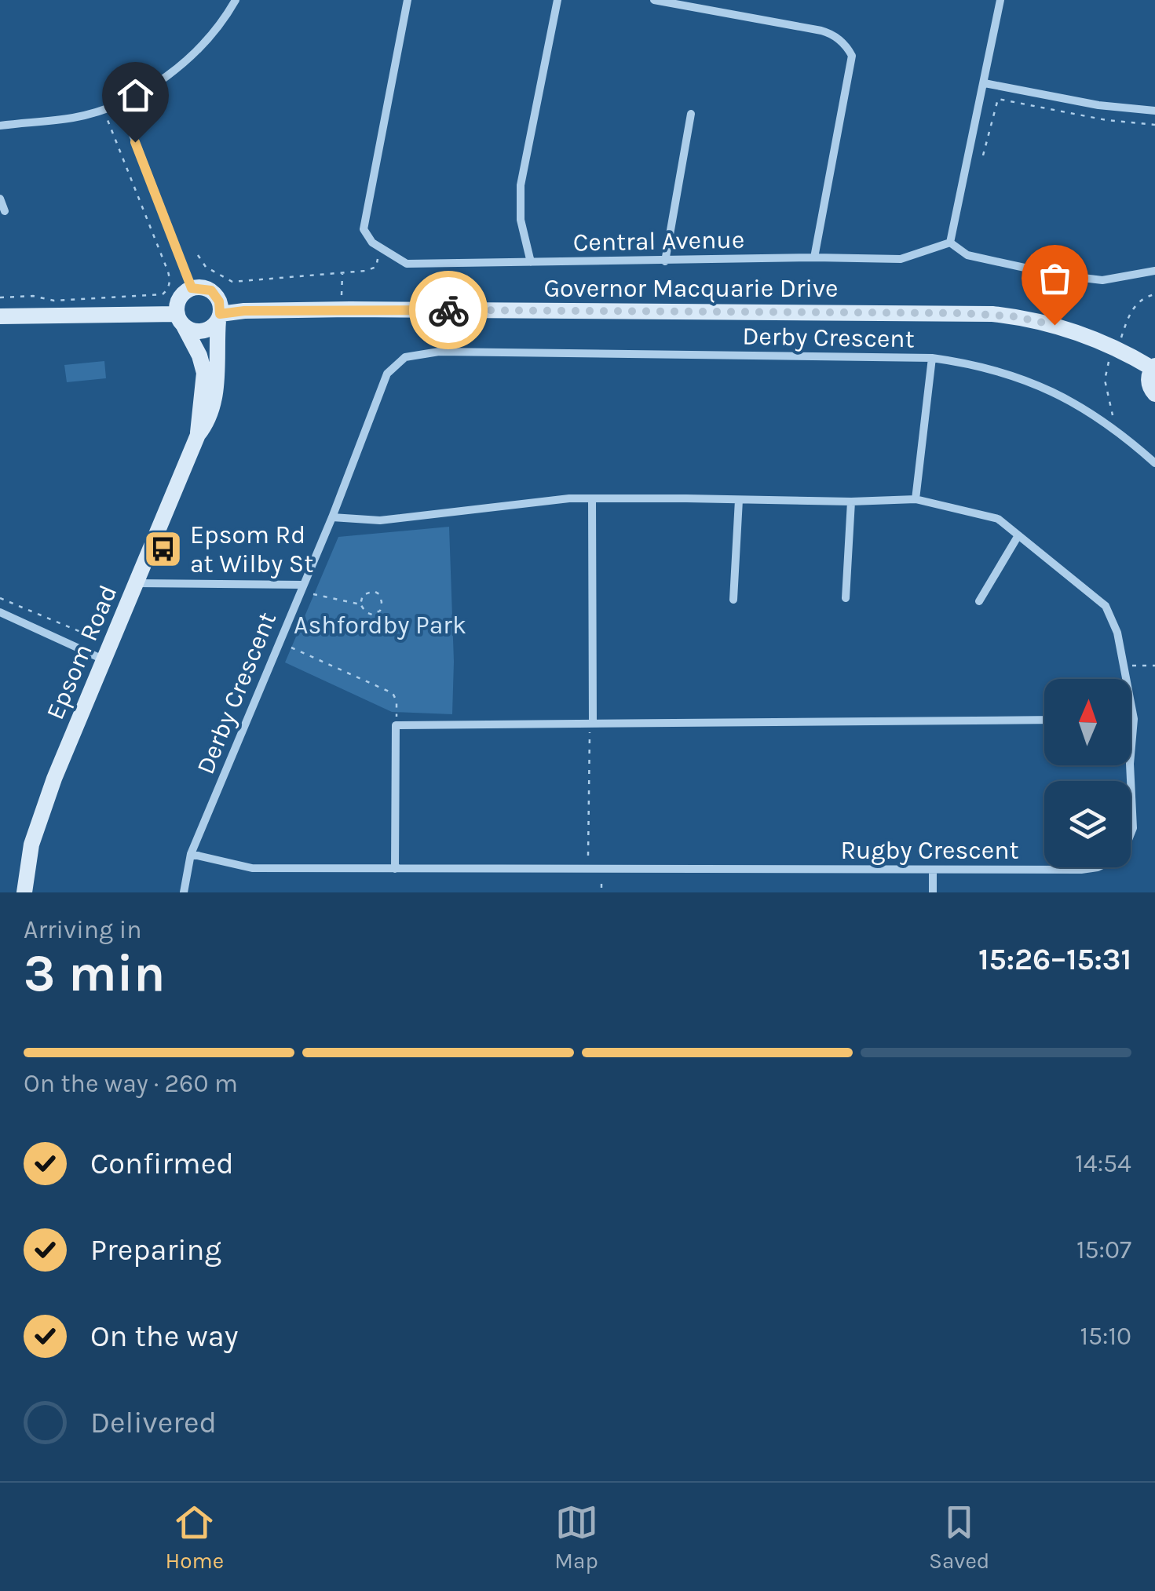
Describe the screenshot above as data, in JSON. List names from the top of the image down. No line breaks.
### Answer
{"streets":{"main road":["Governor Macquarie Drive","Epsom Road"],"street":["Central Avenue","Derby Crescent","Rugby Crescent"]},"crossings":[["Governor Macquarie Drive","Epsom Road"],["Derby Crescent","Rugby Crescent"]],"parks":["Ashfordby Park"],"places":{"bus stop":["Epsom Rd at Wilby St"]},"north":"top","page":{"heading":["3 min","Arriving in","15:26–15:31"],"bar":"On the way · 260 m","list":[["Confirmed","14:54"],["Preparing","15:07"],["On the way","15:10"],"Delivered"],"tabs":["Home","Map","Saved"]}}
